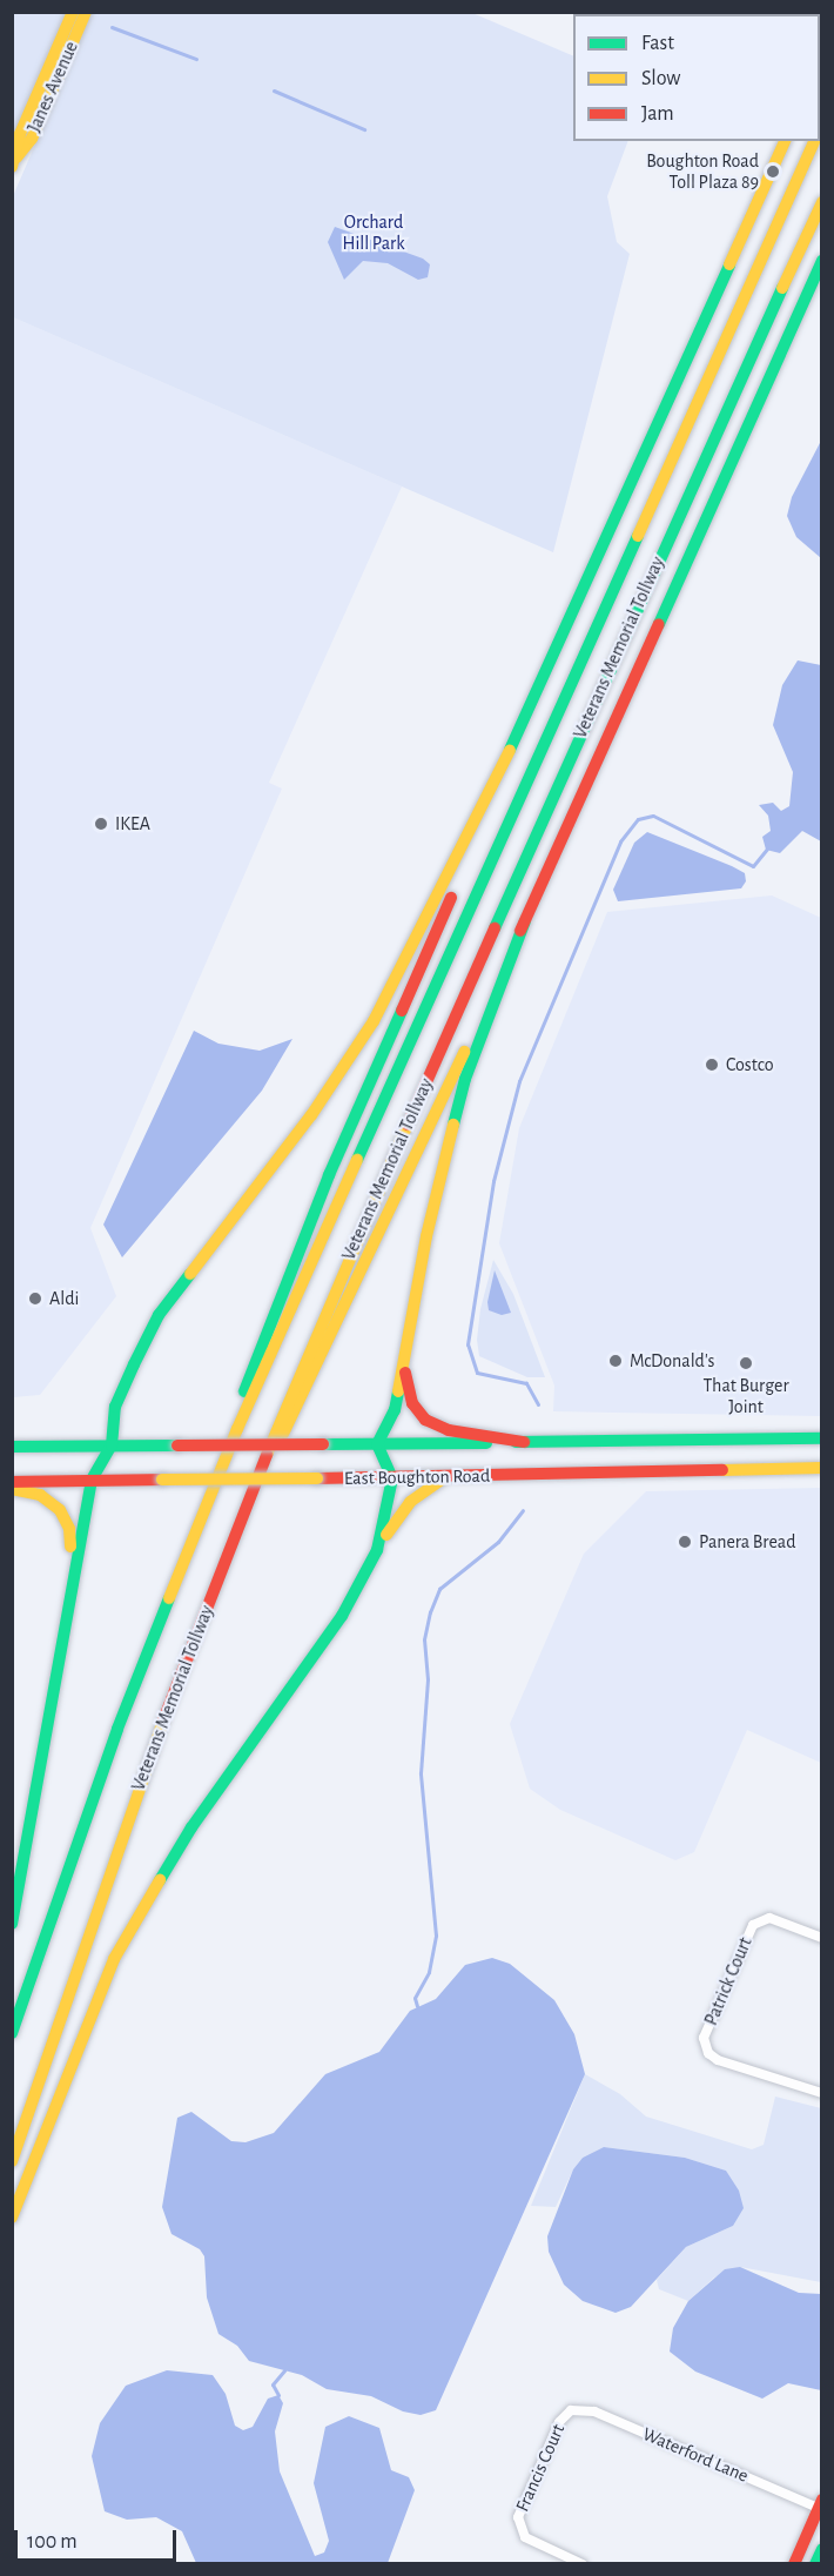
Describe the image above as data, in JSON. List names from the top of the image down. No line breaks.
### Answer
{"streets":{"main road":["Janes Avenue","Veterans Memorial Tollway","East Boughton Road"],"street":["Patrick Court","Waterford Lane","Francis Court"]},"crossings":[["Waterford Lane","Francis Court"]],"parks":["Orchard Hill Park"],"places":["Boughton Road Toll Plaza 89","IKEA","Costco","Aldi","McDonald's","That Burger Joint","Panera Bread"],"legend":["Fast","Slow","Jam"],"scale_bar":"100 m"}
